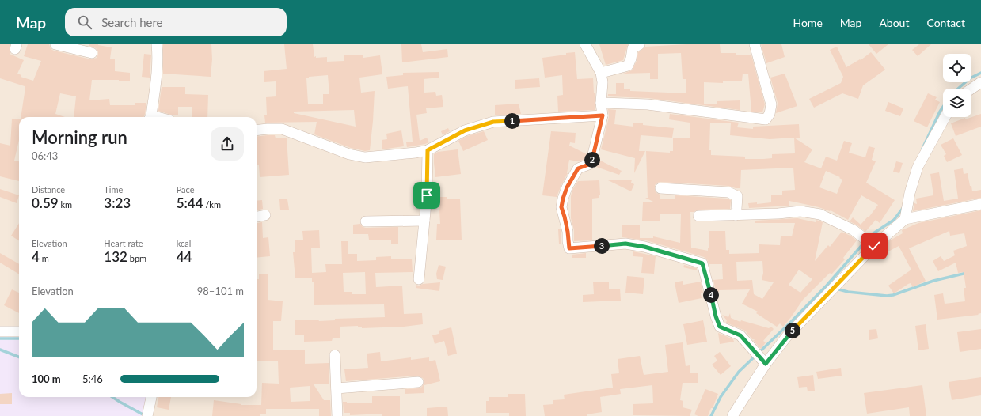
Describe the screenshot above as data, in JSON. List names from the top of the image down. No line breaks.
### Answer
{"page":{"header":"Map","search":"Search here","nav":["Home","Map","About","Contact"],"pins":["1","2","3","4","5"],"heading":["Morning run","06:43"],"stats":[["Distance","0.59 km"],["Time","3:23"],["Pace","5:44 /km"],["Elevation","4 m"],["Heart rate","132 bpm"],["kcal","44"]],"chart":["Elevation","98–101 m"],"list":[{"name":"100 m","note":"5:46"}]}}
